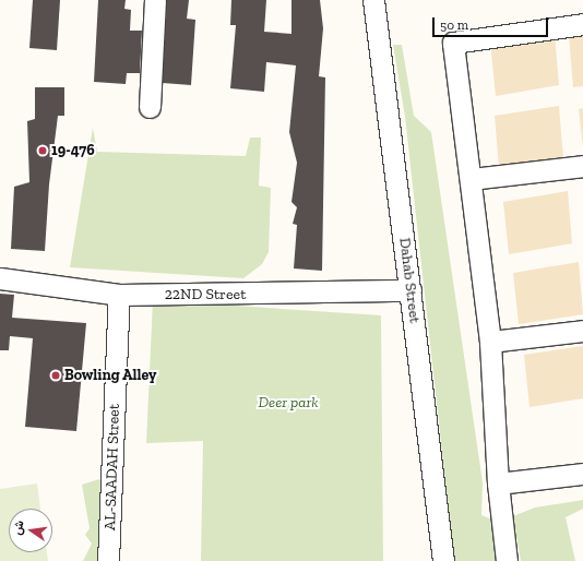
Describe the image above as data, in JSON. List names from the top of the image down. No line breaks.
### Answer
{"streets":{"street":["Dahab Street","22ND Street","AL-SAADAH Street"]},"crossings":[["Dahab Street","22ND Street"],["22ND Street","AL-SAADAH Street"]],"parks":["Deer park"],"places":["19-476","Bowling Alley"],"scale_bar":"50 m","north":"left"}
